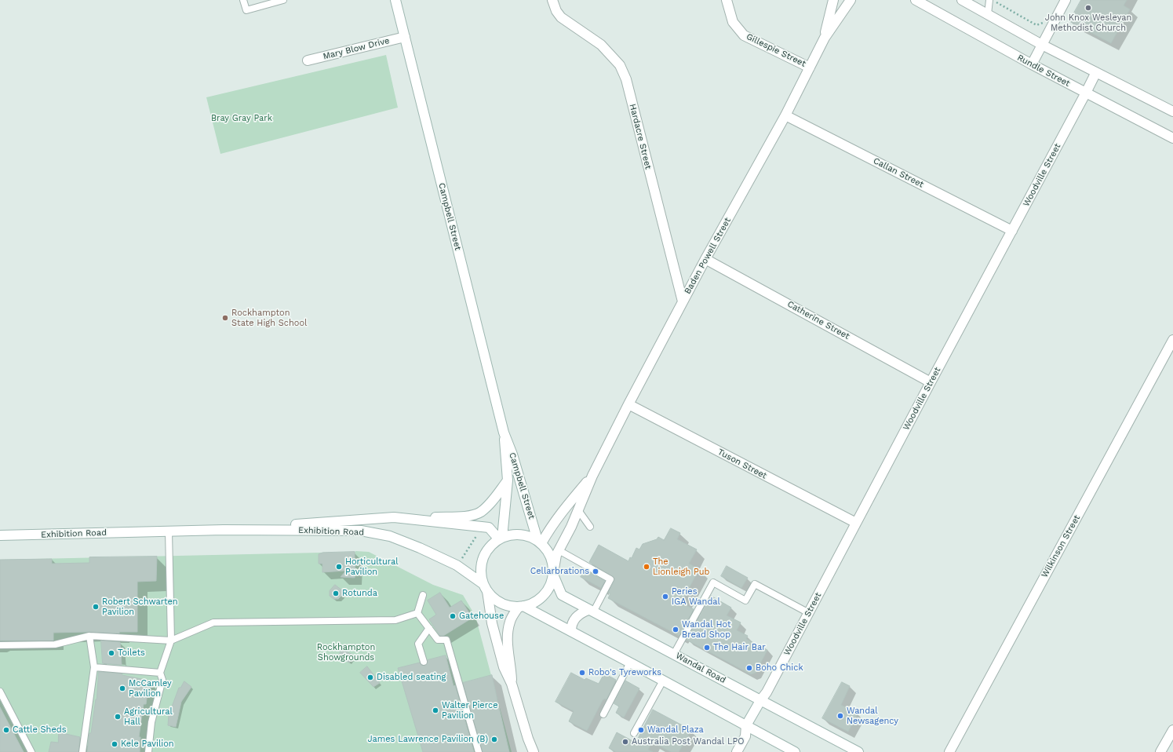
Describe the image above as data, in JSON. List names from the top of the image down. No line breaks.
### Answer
{"streets":{"street":["Mary Blow Drive","Gillespie Street","Rundle Street","Hardacre Street","Callan Street","Woodville Street","Campbell Street","Baden Powell Street","Catherine Street","Tuson Street","Exhibition Road","Wilkinson Street","Wandal Road"]},"crossings":[["Mary Blow Drive","Campbell Street"],["Gillespie Street","Baden Powell Street"],["Rundle Street","Woodville Street"],["Hardacre Street","Baden Powell Street"],["Callan Street","Woodville Street"],["Callan Street","Baden Powell Street"],["Woodville Street","Catherine Street"],["Woodville Street","Tuson Street"],["Woodville Street","Wandal Road"],["Campbell Street","Baden Powell Street"],["Campbell Street","Exhibition Road"],["Campbell Street","Wandal Road"],["Baden Powell Street","Catherine Street"],["Baden Powell Street","Tuson Street"],["Baden Powell Street","Exhibition Road"],["Baden Powell Street","Wandal Road"],["Exhibition Road","Wandal Road"]],"parks":["Bray Gray Park","Rockhampton Showgrounds"],"places":["John Knox Wesleyan Methodist Church","Rockhampton State High School","Horticultural Pavilion","The Lionleigh Pub","Cellarbrations","Rotunda","Peries IGA Wandal","Robert Schwarten Pavilion","Gatehouse","Wandal Hot Bread Shop","The Hair Bar","Toilets","Boho Chick","Robo's Tyreworks","Disabled seating","McCamley Pavilion","Walter Pierce Pavilion","Wandal Newsagency","Agricultural Hall","Cattle Sheds","Wandal Plaza","James Lawrence Pavilion (B)","Australia Post Wandal LPO","Kele Pavilion"]}
